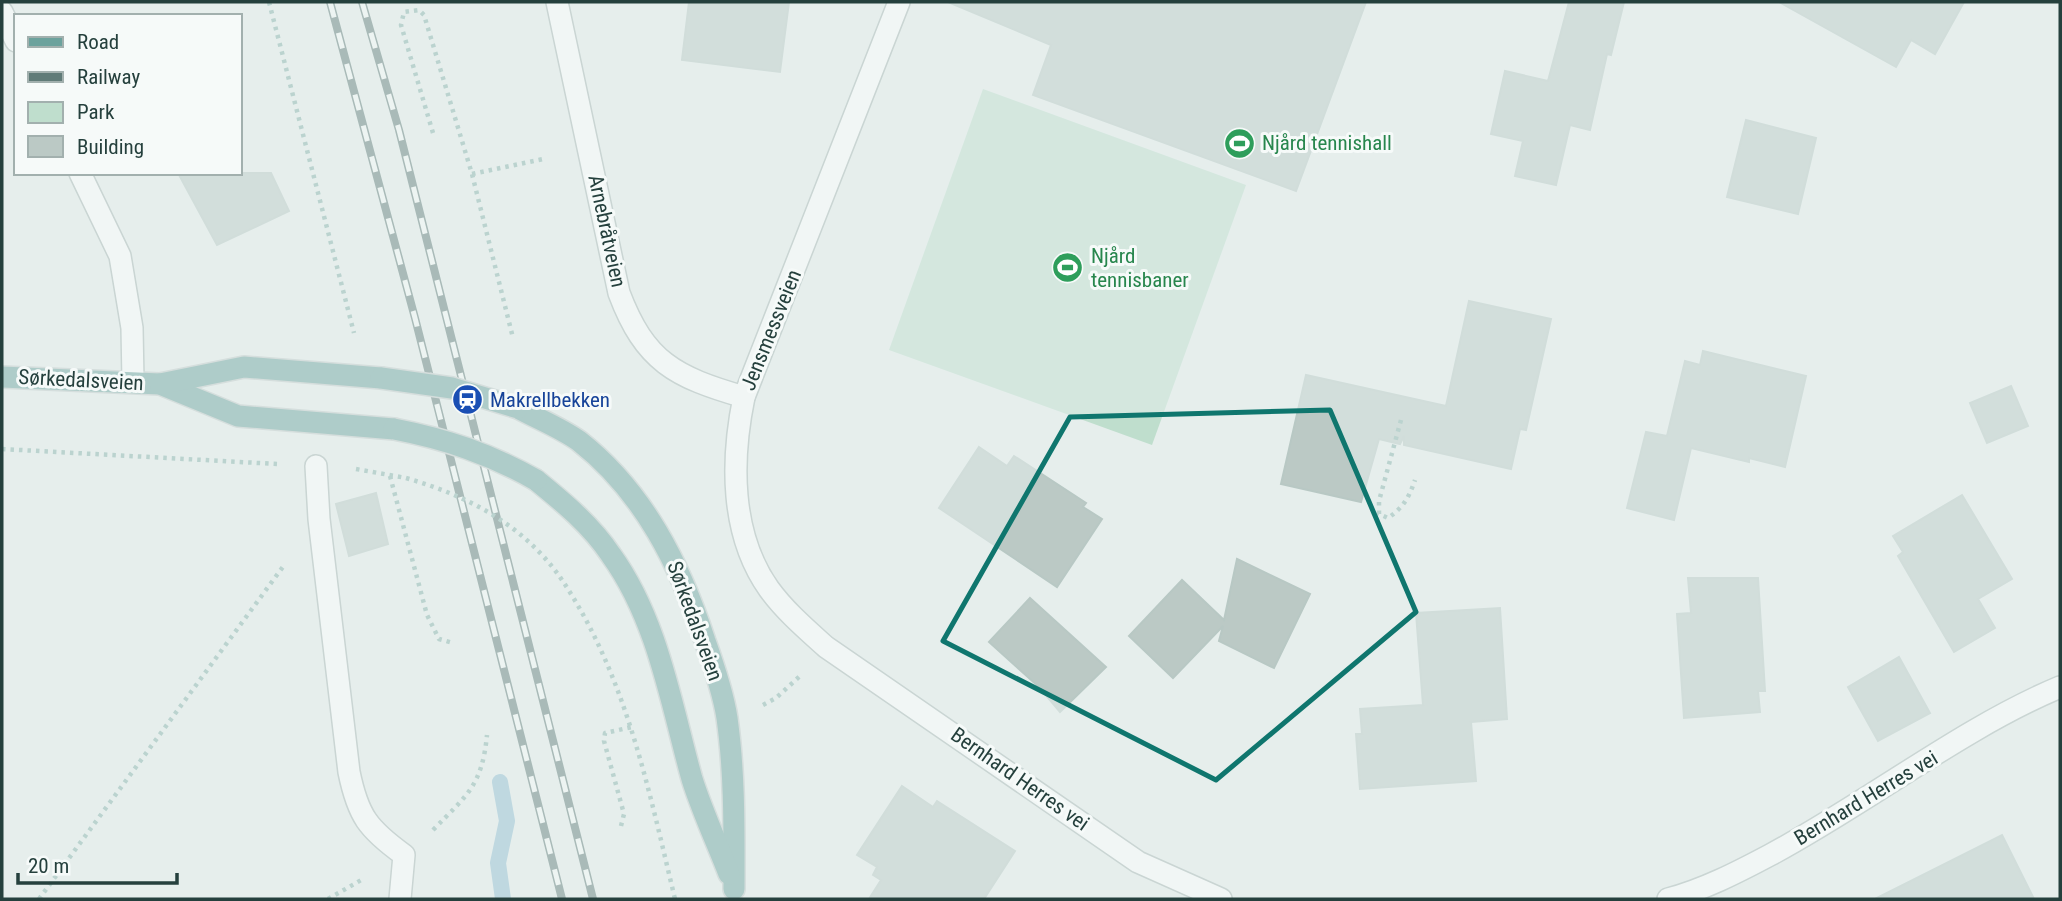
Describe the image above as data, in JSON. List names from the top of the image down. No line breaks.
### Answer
{"streets":{"main road":["Sørkedalsveien"],"street":["Arnebråtveien","Jensmessveien","Bernhard Herres vei"]},"crossings":[["Arnebråtveien","Jensmessveien"],["Jensmessveien","Bernhard Herres vei"]],"places":{"sports":["Njård tennishall","Njård tennisbaner"],"station":["Makrellbekken"]},"legend":["Road","Railway","Park","Building"],"scale_bar":"20 m"}
